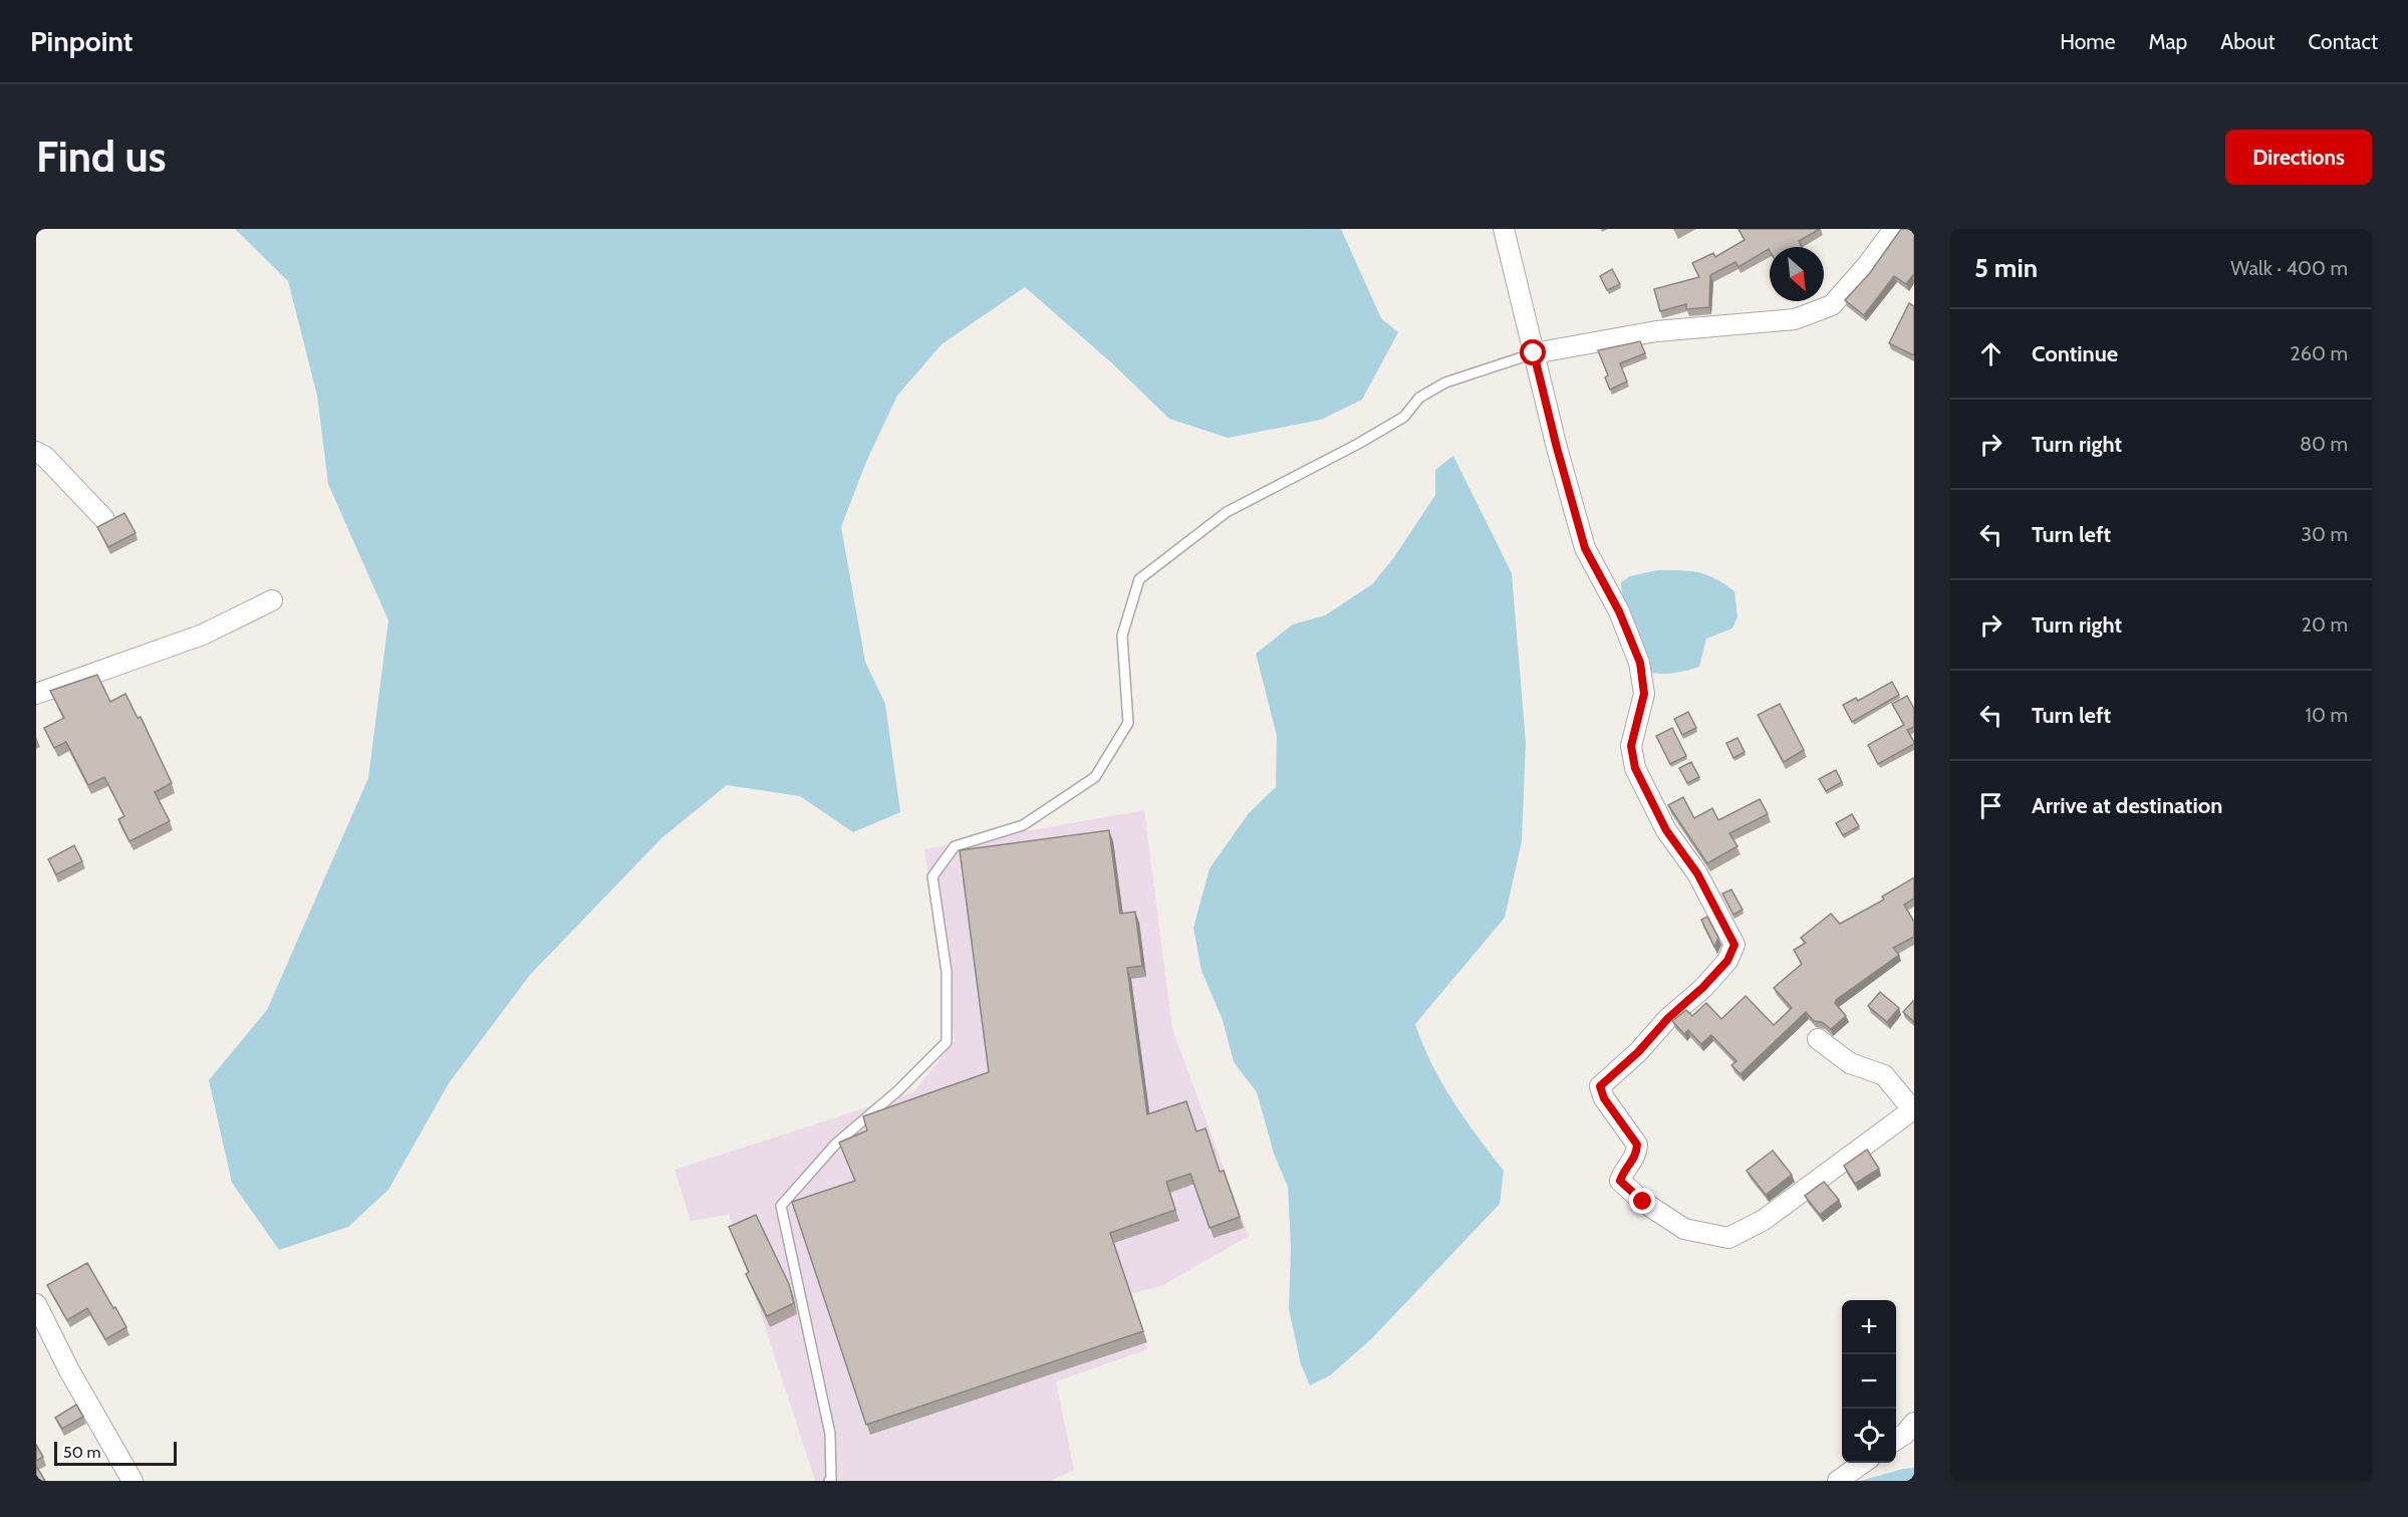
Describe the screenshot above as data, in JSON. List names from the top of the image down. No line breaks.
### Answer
{"scale_bar":"50 m","north":"bottom right","page":{"header":"Pinpoint","nav":["Home","Map","About","Contact"],"buttons":"Directions","title":"Find us","heading":["5 min","Walk · 400 m"],"list":[["Continue","260 m"],["Turn right","80 m"],["Turn left","30 m"],["Turn right","20 m"],["Turn left","10 m"],"Arrive at destination"],"map_buttons":["+","−"],"scale":"50 m"}}
